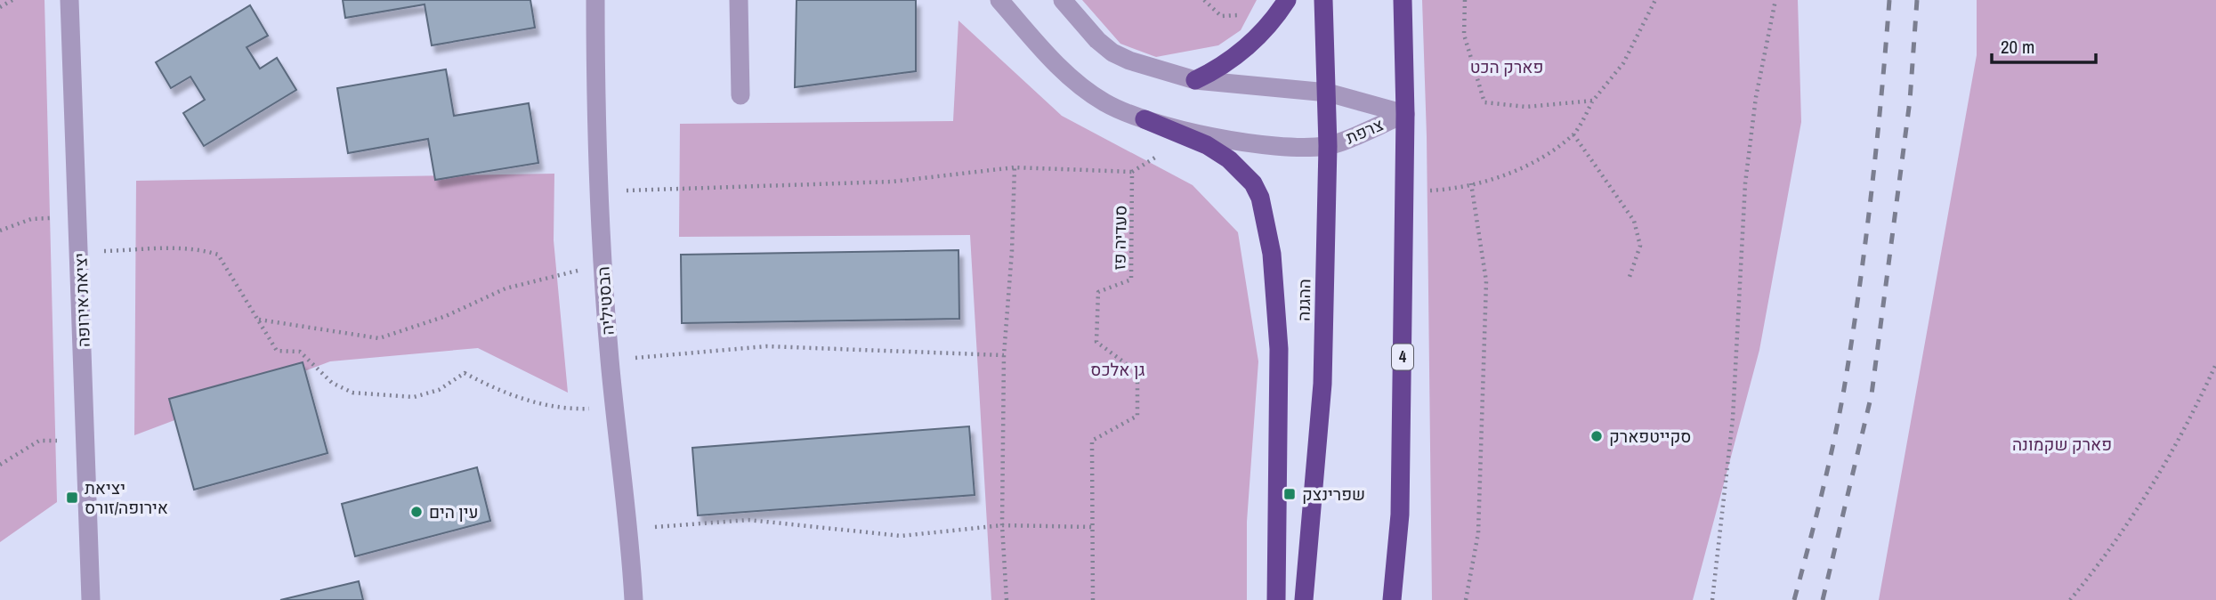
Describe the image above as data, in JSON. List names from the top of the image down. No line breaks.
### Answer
{"streets":{"highway":["ההגנה","4"],"street":["צרפת","יציאת אירופה","הבסטיליה"],"path":["סעדיה פז"]},"crossings":[["צרפת","ההגנה"],["צרפת","4"]],"parks":["פארק הכט","גן אלכס","פארק שקמונה"],"places":{"other":["סקייטפארק","עין הים"],"transit":["שפרינצק","יציאת אירופה/זורס"]},"scale_bar":"20 m"}
